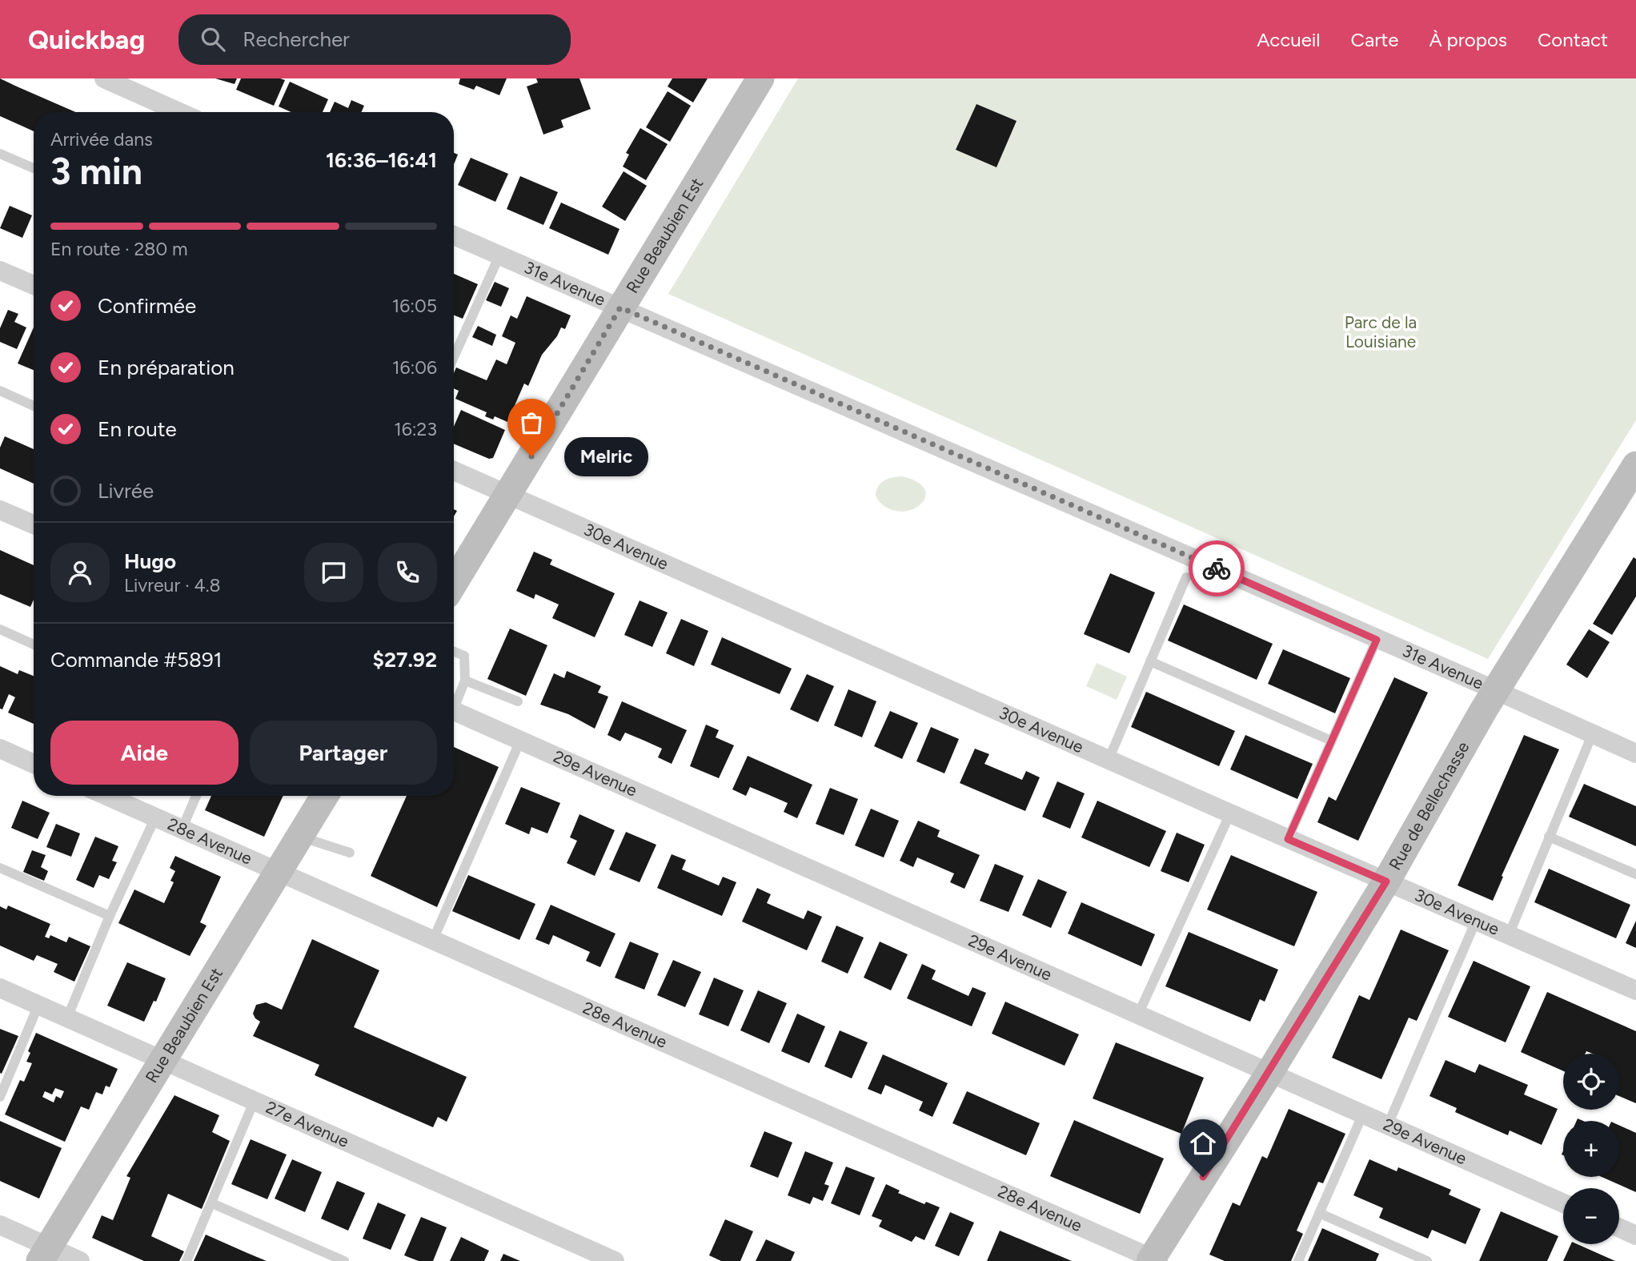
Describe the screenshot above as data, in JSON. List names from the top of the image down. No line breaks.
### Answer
{"streets":{"street":["Rue Beaubien Est","31e Avenue","30e Avenue","29e Avenue","Rue de Bellechasse","28e Avenue","27e Avenue"]},"crossings":[["Rue Beaubien Est","31e Avenue"],["Rue Beaubien Est","30e Avenue"],["Rue Beaubien Est","28e Avenue"],["Rue Beaubien Est","27e Avenue"],["31e Avenue","Rue de Bellechasse"],["30e Avenue","Rue de Bellechasse"],["29e Avenue","Rue de Bellechasse"],["Rue de Bellechasse","28e Avenue"]],"parks":["Parc de la Louisiane"],"places":["Melric"],"page":{"header":"Quickbag","search":"Rechercher","nav":["Accueil","Carte","À propos","Contact"],"heading":["3 min","Arrivée dans","16:36–16:41"],"panel":["Hugo","Livreur · 4.8","Commande #5891","$27.92"],"bar":"En route · 280 m","list":[["Confirmée","16:05"],["En préparation","16:06"],["En route","16:23"],"Livrée"],"bubble":"Melric","buttons":["Aide","Partager"],"map_buttons":["+","−"]}}
